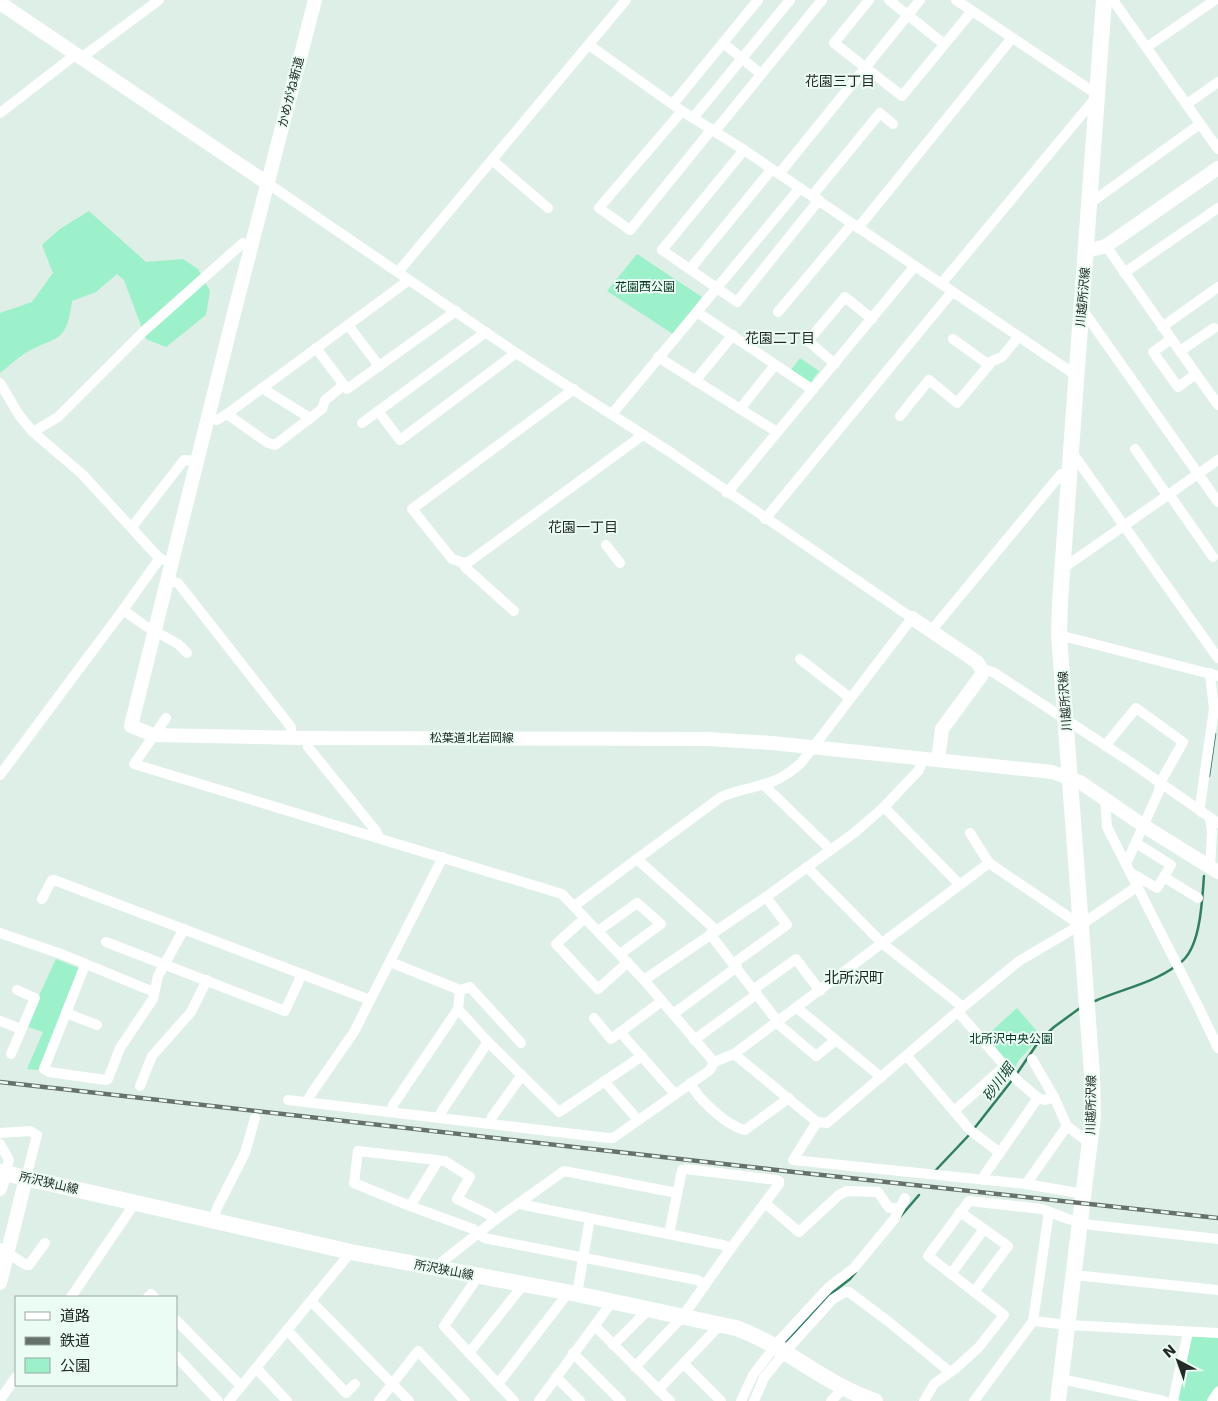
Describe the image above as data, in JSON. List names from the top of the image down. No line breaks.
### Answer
{"streets":{"main road":["川越所沢線","所沢狭山線"],"street":["かめがね新道","松葉道北岩岡線"]},"crossings":[["かめがね新道","松葉道北岩岡線"],["川越所沢線","松葉道北岩岡線"]],"districts":["花園三丁目","花園二丁目","花園一丁目","北所沢町"],"water":["砂川堀"],"parks":["花園西公園","北所沢中央公園"],"legend":["道路","鉄道","公園"],"north":"top left"}
